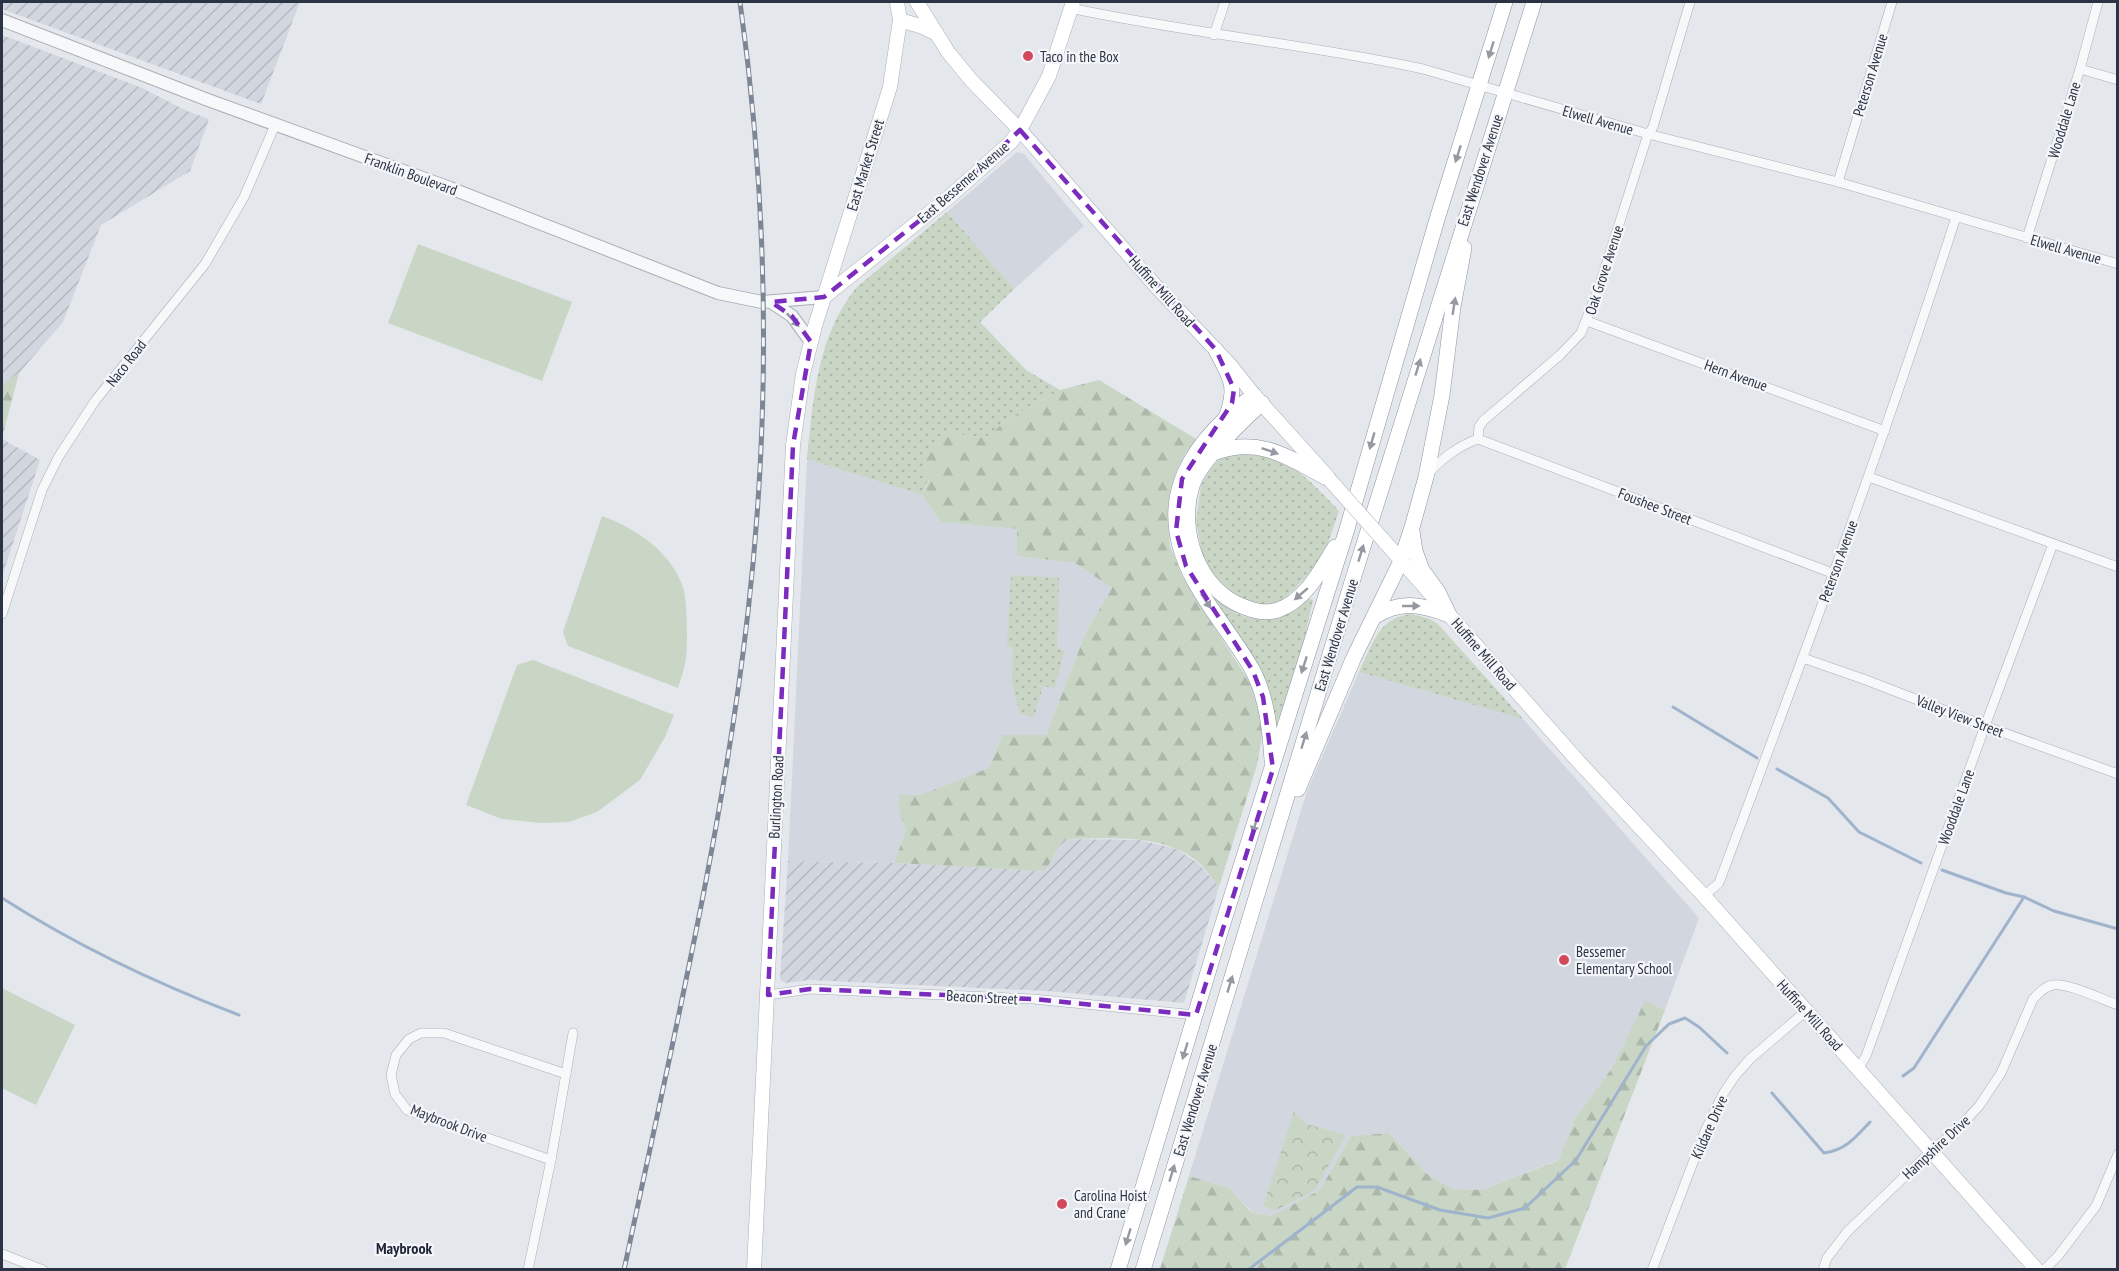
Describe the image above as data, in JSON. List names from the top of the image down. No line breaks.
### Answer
{"streets":{"highway":["East Wendover Avenue"],"main road":["East Market Street","East Bessemer Avenue","Huffine Mill Road","Burlington Road"],"street":["Peterson Avenue","Elwell Avenue","Wooddale Lane","Franklin Boulevard","Oak Grove Avenue","Naco Road","Hern Avenue","Foushee Street","Valley View Street","Beacon Street","Maybrook Drive","Kildare Drive","Hampshire Drive"]},"crossings":[["Peterson Avenue","Elwell Avenue"],["Peterson Avenue","Huffine Mill Road"],["Peterson Avenue","Hern Avenue"],["Peterson Avenue","Foushee Street"],["Peterson Avenue","Valley View Street"],["Elwell Avenue","Wooddale Lane"],["Elwell Avenue","East Wendover Avenue"],["Elwell Avenue","East Bessemer Avenue"],["Elwell Avenue","Oak Grove Avenue"],["Wooddale Lane","Huffine Mill Road"],["Wooddale Lane","Valley View Street"],["East Market Street","Franklin Boulevard"],["East Market Street","East Bessemer Avenue"],["East Market Street","Burlington Road"],["East Wendover Avenue","Beacon Street"],["Franklin Boulevard","East Bessemer Avenue"],["Franklin Boulevard","Naco Road"],["East Bessemer Avenue","Huffine Mill Road"],["Oak Grove Avenue","Hern Avenue"],["Oak Grove Avenue","Foushee Street"],["Huffine Mill Road","Kildare Drive"],["Huffine Mill Road","Hampshire Drive"],["Burlington Road","Beacon Street"]],"districts":["Maybrook"],"places":["Taco in the Box","Bessemer Elementary School","Carolina Hoist and Crane"]}
